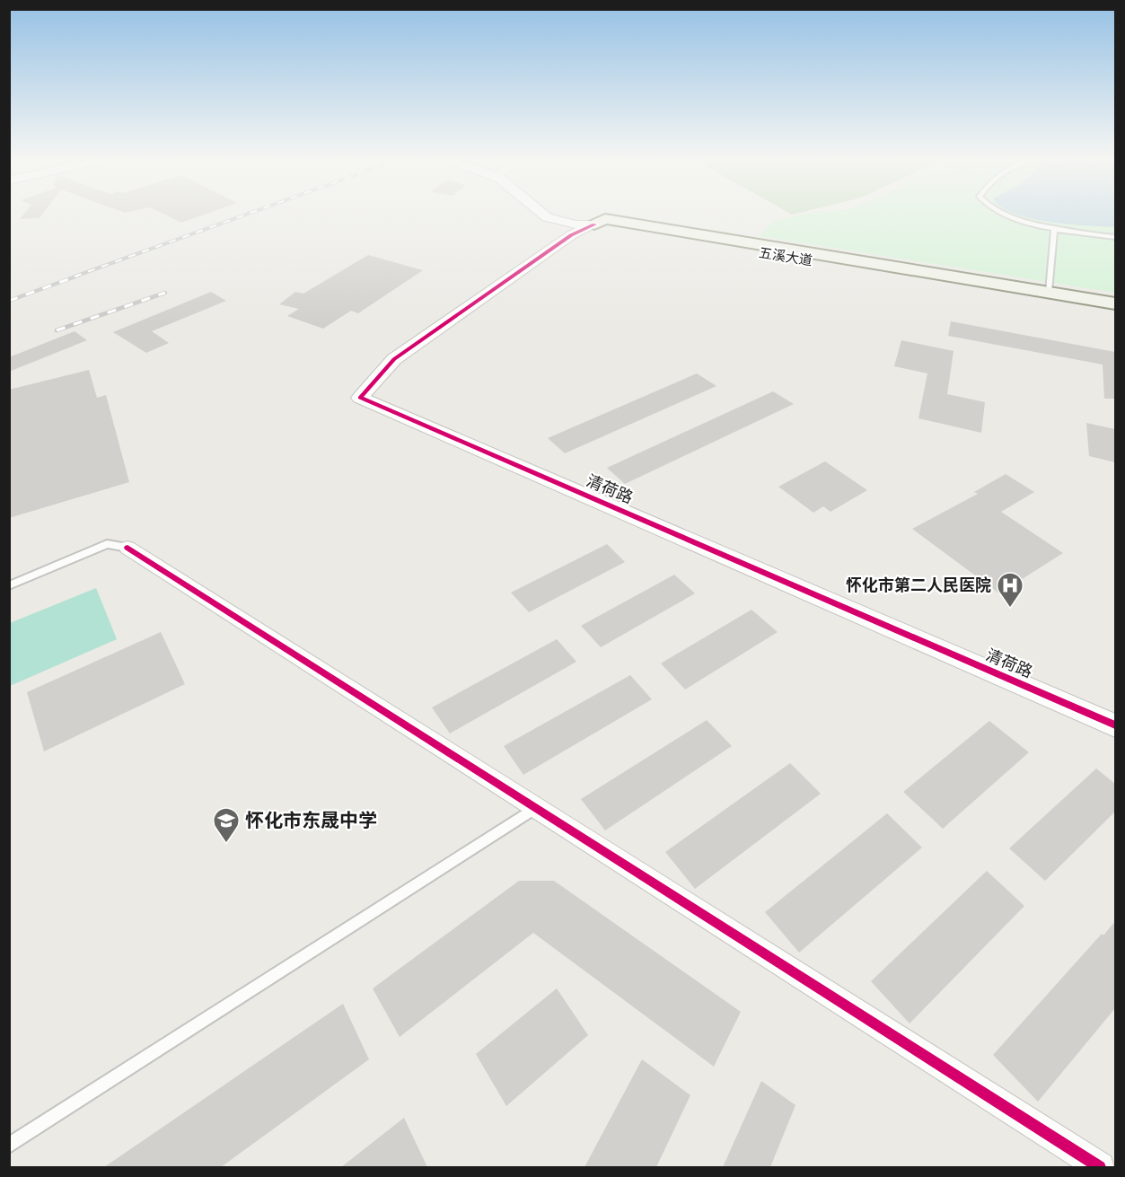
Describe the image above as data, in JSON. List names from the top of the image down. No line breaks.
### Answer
{"streets":{"main road":["五溪大道"],"street":["清荷路"]},"crossings":[["五溪大道","清荷路"]],"places":{"hospital":["怀化市第二人民医院"],"school or university":["怀化市东晟中学"]}}
